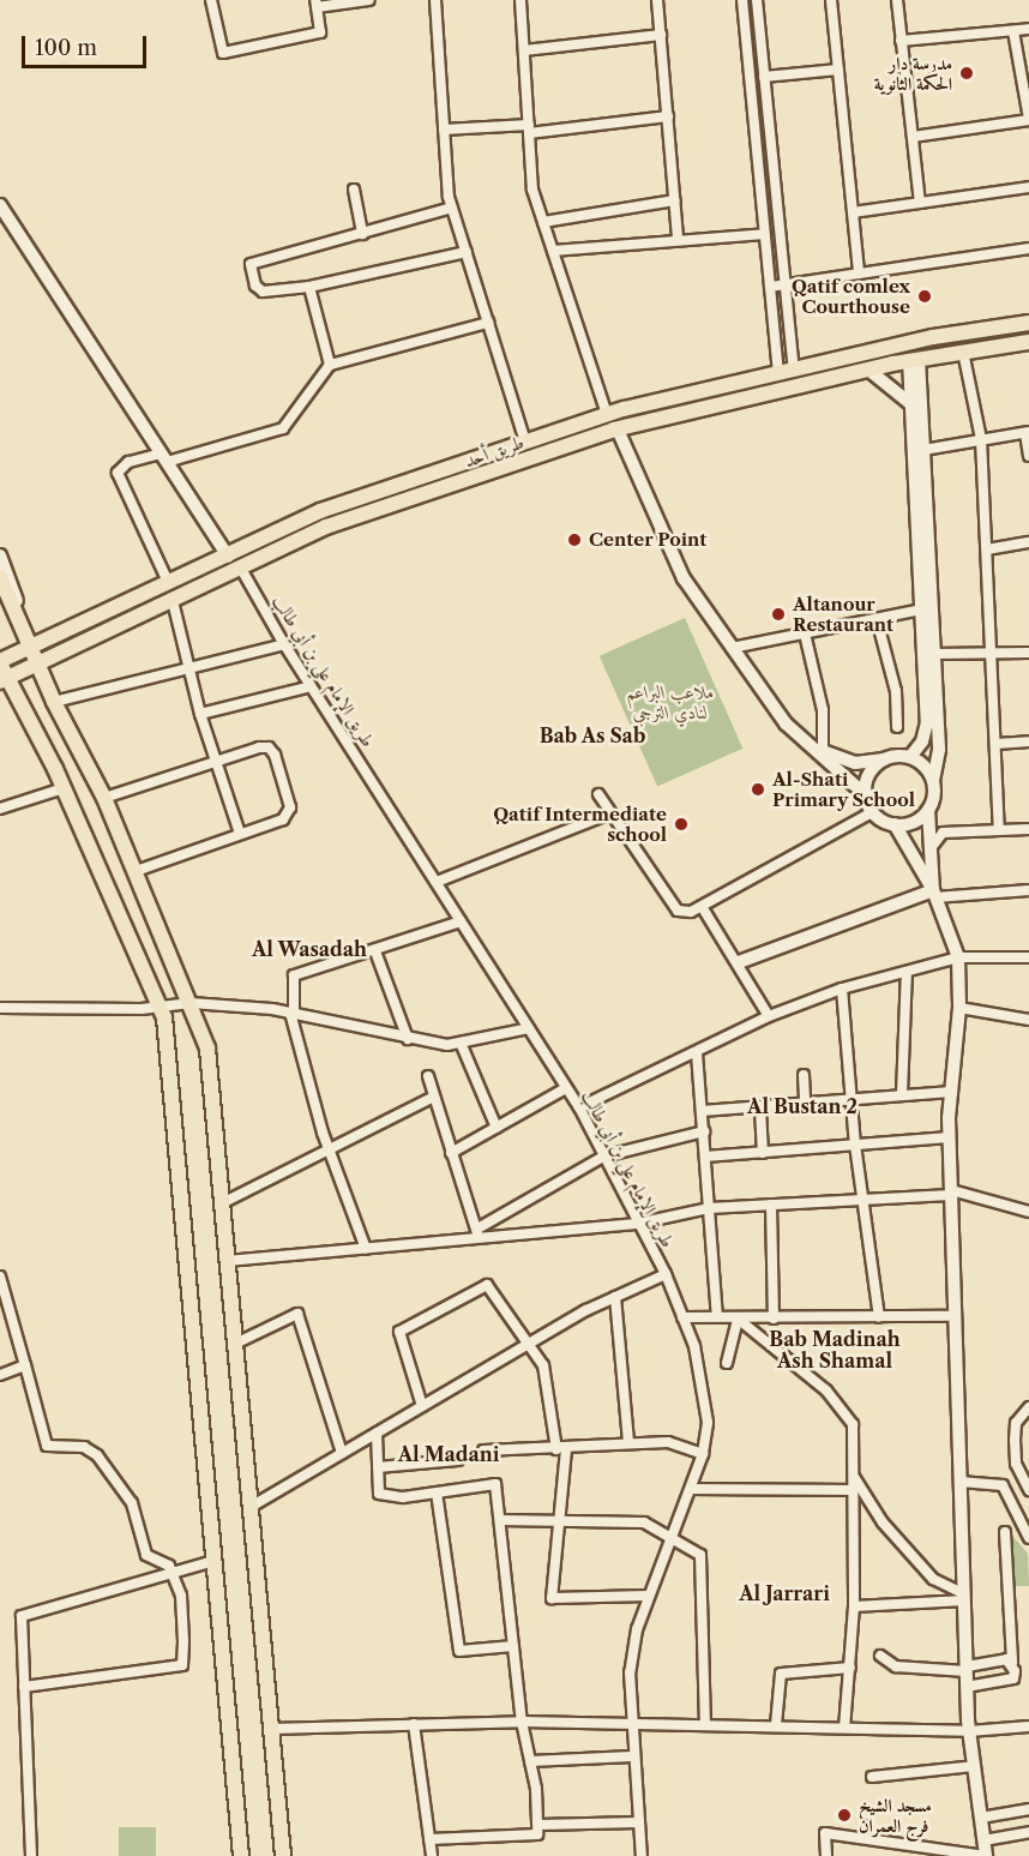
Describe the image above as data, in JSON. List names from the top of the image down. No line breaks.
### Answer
{"streets":{"main road":["طريق أحد"],"street":["طريق الإمام علي بن أبي طالب"]},"crossings":[["طريق أحد","طريق الإمام علي بن أبي طالب"]],"districts":["Bab As Sab","Al Wasadah","Al Bustan 2","Bab Madinah Ash Shamal","Al Madani","Al Jarrari"],"parks":["ملاعب البراعم لنادي الترجي"],"places":["مدرسة دار الحكمة الثانوية","Qatif comlex Courthouse","Center Point","Altanour Restaurant","Al-Shati Primary School","Qatif Intermediate school","مسجد الشيخ فرج العمران"],"scale_bar":"100 m"}
